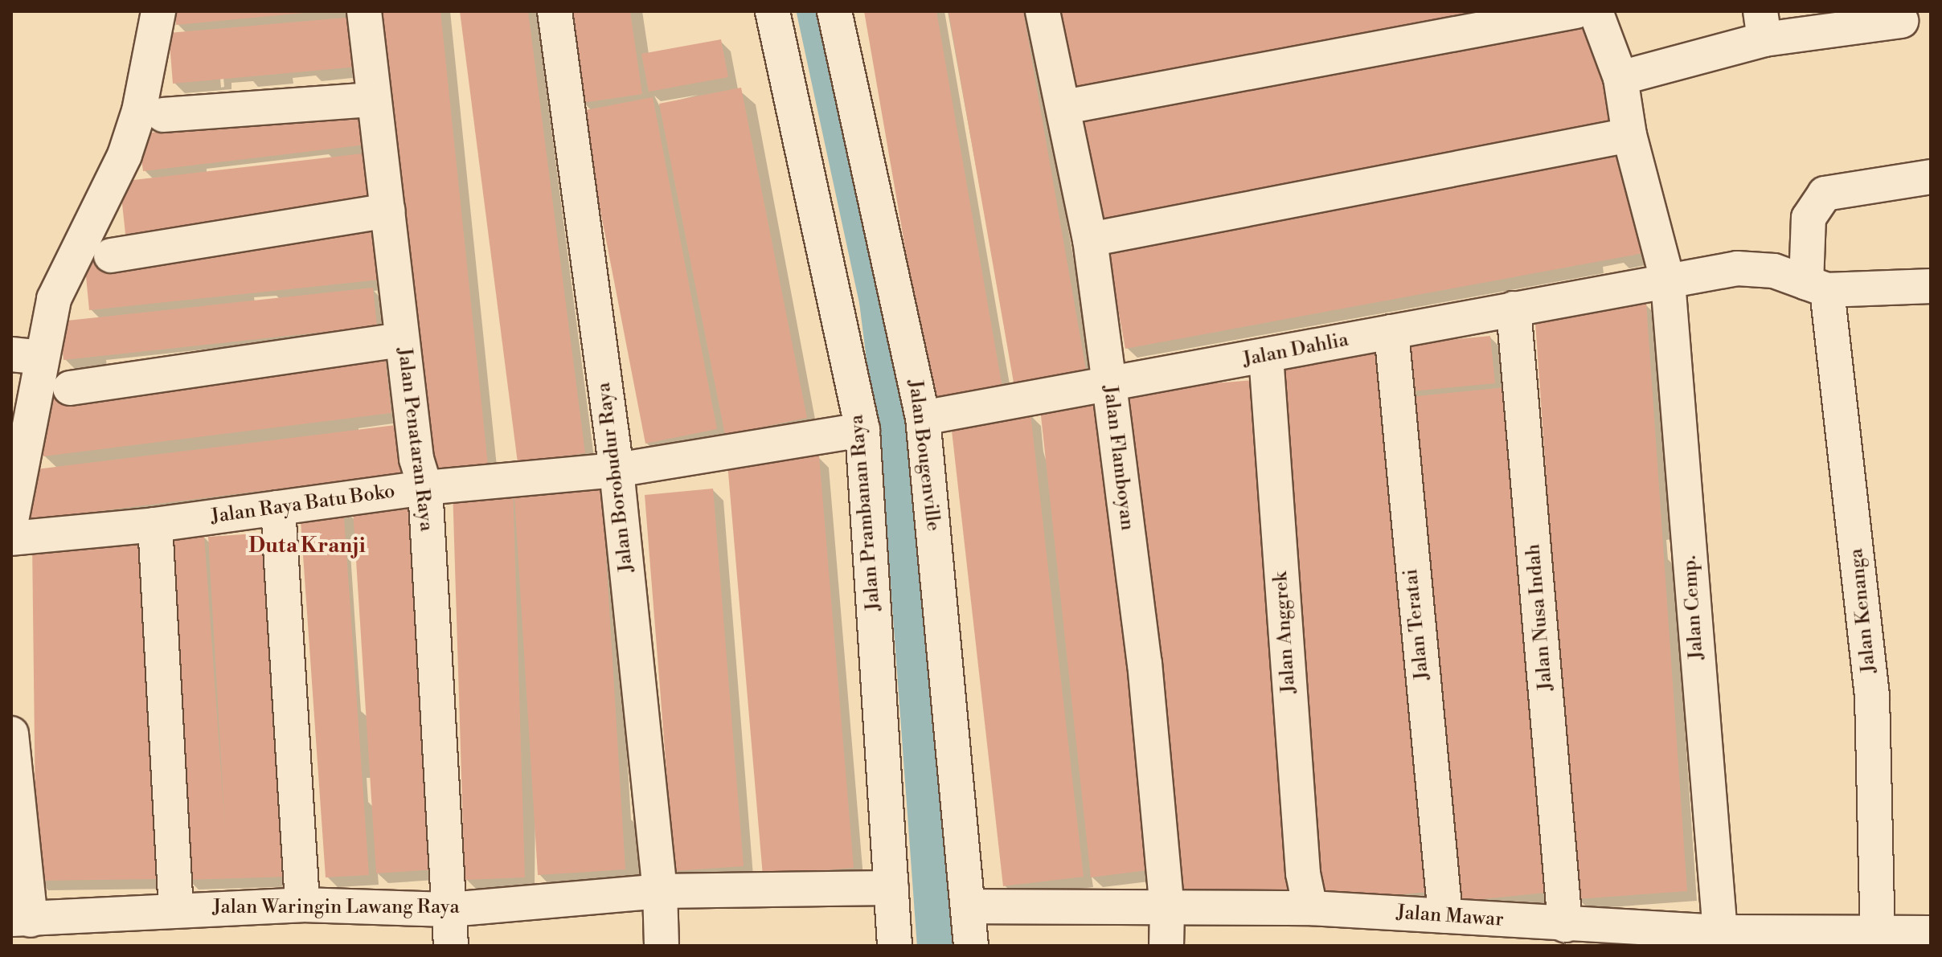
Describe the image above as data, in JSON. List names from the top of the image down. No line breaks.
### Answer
{"streets":{"street":["Jalan Dahlia","Jalan Penataran Raya","Jalan Bougenville","Jalan Flamboyan","Jalan Borobudur Raya","Jalan Raya Batu Boko","Jalan Prambanan Raya","Jalan Cemp.","Jalan Kenanga","Jalan Nusa Indah","Jalan Teratai","Jalan Anggrek","Jalan Waringin Lawang Raya","Jalan Mawar"]},"crossings":[["Jalan Dahlia","Jalan Bougenville"],["Jalan Dahlia","Jalan Flamboyan"],["Jalan Dahlia","Jalan Cemp."],["Jalan Dahlia","Jalan Kenanga"],["Jalan Dahlia","Jalan Nusa Indah"],["Jalan Dahlia","Jalan Teratai"],["Jalan Dahlia","Jalan Anggrek"],["Jalan Penataran Raya","Jalan Raya Batu Boko"],["Jalan Penataran Raya","Jalan Waringin Lawang Raya"],["Jalan Bougenville","Jalan Mawar"],["Jalan Flamboyan","Jalan Mawar"],["Jalan Borobudur Raya","Jalan Raya Batu Boko"],["Jalan Borobudur Raya","Jalan Waringin Lawang Raya"],["Jalan Raya Batu Boko","Jalan Prambanan Raya"],["Jalan Prambanan Raya","Jalan Waringin Lawang Raya"],["Jalan Cemp.","Jalan Mawar"],["Jalan Kenanga","Jalan Mawar"],["Jalan Nusa Indah","Jalan Mawar"],["Jalan Teratai","Jalan Mawar"],["Jalan Anggrek","Jalan Mawar"]],"districts":["Duta Kranji"]}
